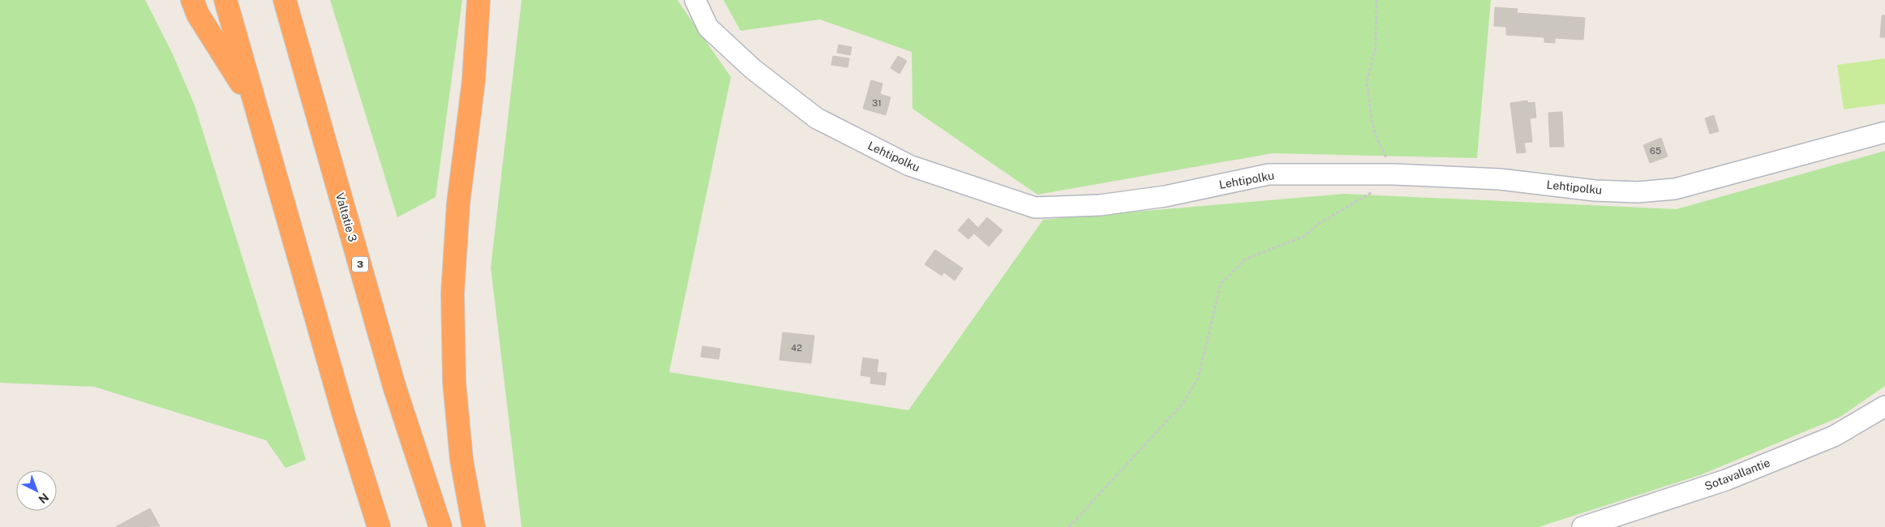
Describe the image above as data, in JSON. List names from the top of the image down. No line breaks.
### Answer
{"streets":{"highway":["Valtatie 3","3"],"street":["Lehtipolku","Sotavallantie"]},"house_numbers":["31","65","42"],"north":"bottom right"}
